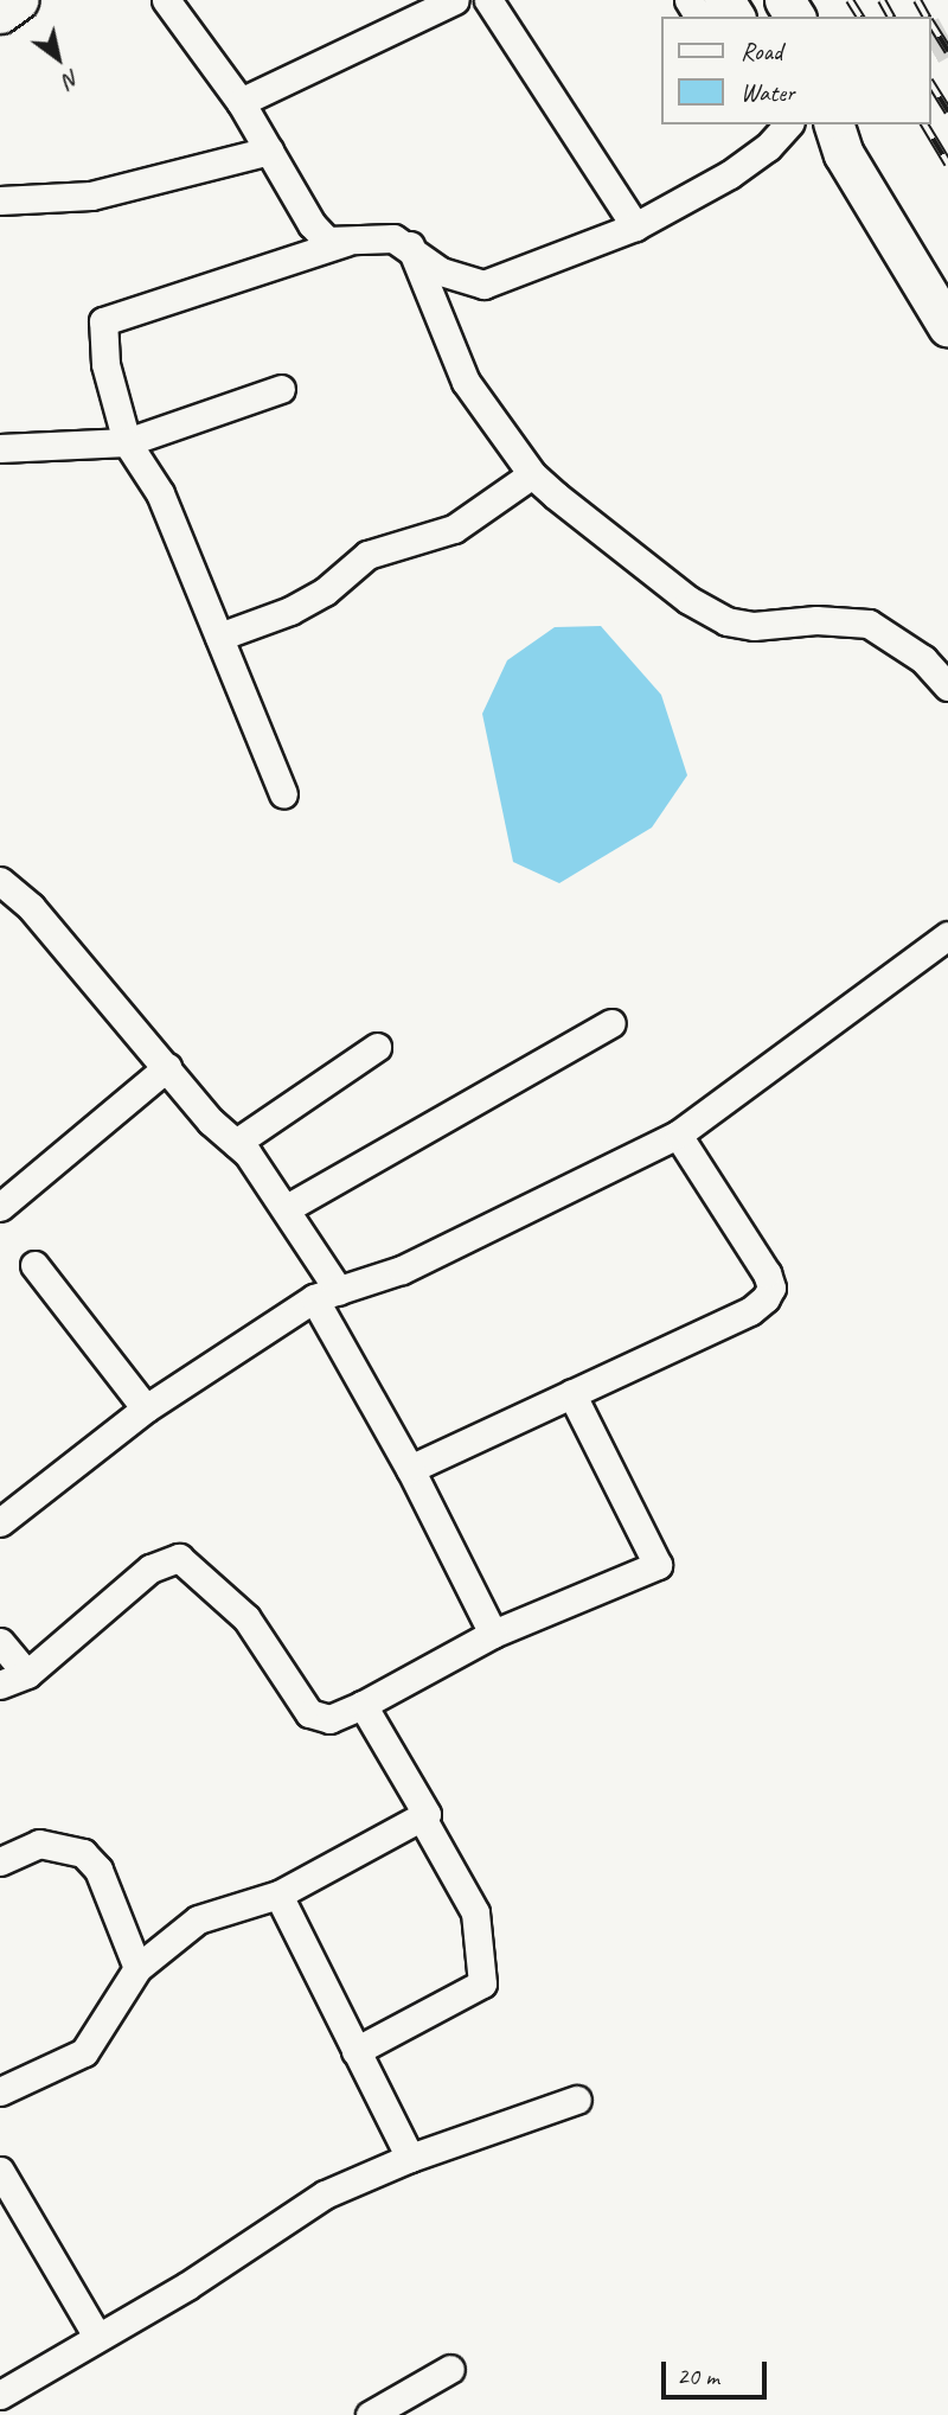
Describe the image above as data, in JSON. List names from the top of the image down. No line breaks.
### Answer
{"legend":["Road","Water"],"scale_bar":"20 m","north":"bottom right"}
